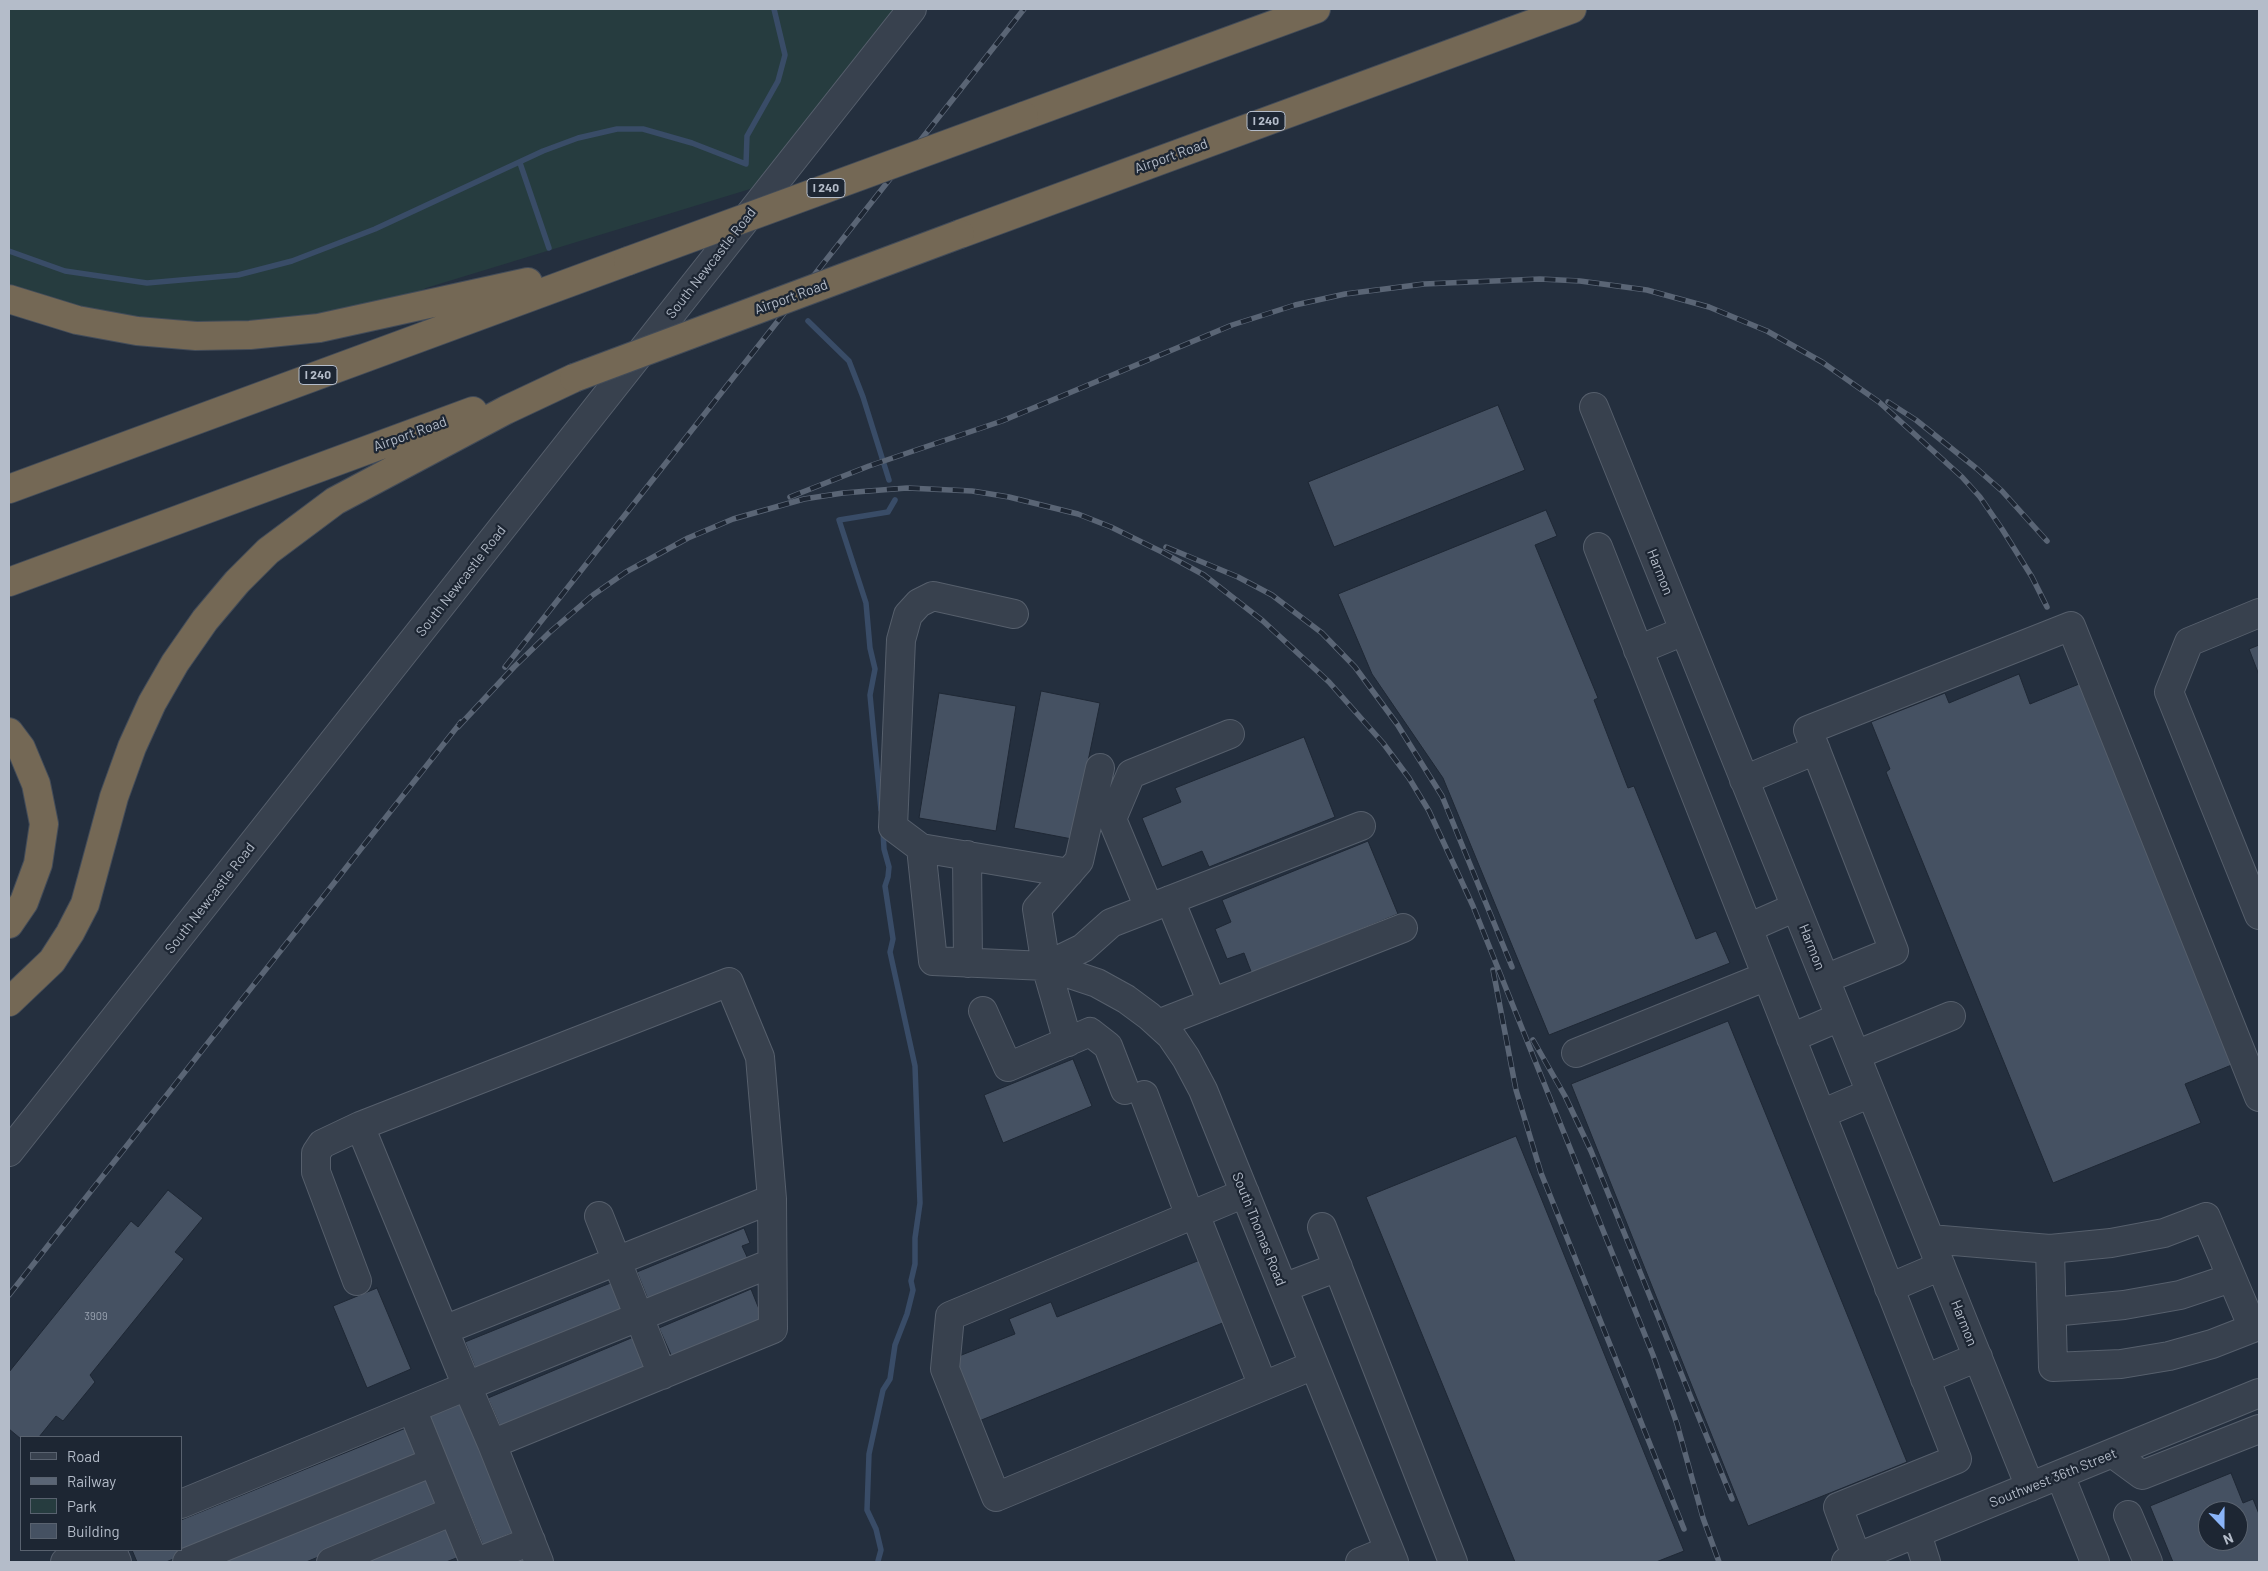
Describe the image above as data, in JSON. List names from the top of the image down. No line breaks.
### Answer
{"streets":{"highway":["I 240","Airport Road"],"street":["South Newcastle Road","Harmon","South Thomas Road","Southwest 36th Street"]},"crossings":[["Harmon","Southwest 36th Street"]],"house_numbers":["3909"],"legend":["Road","Railway","Park","Building"],"north":"bottom"}
